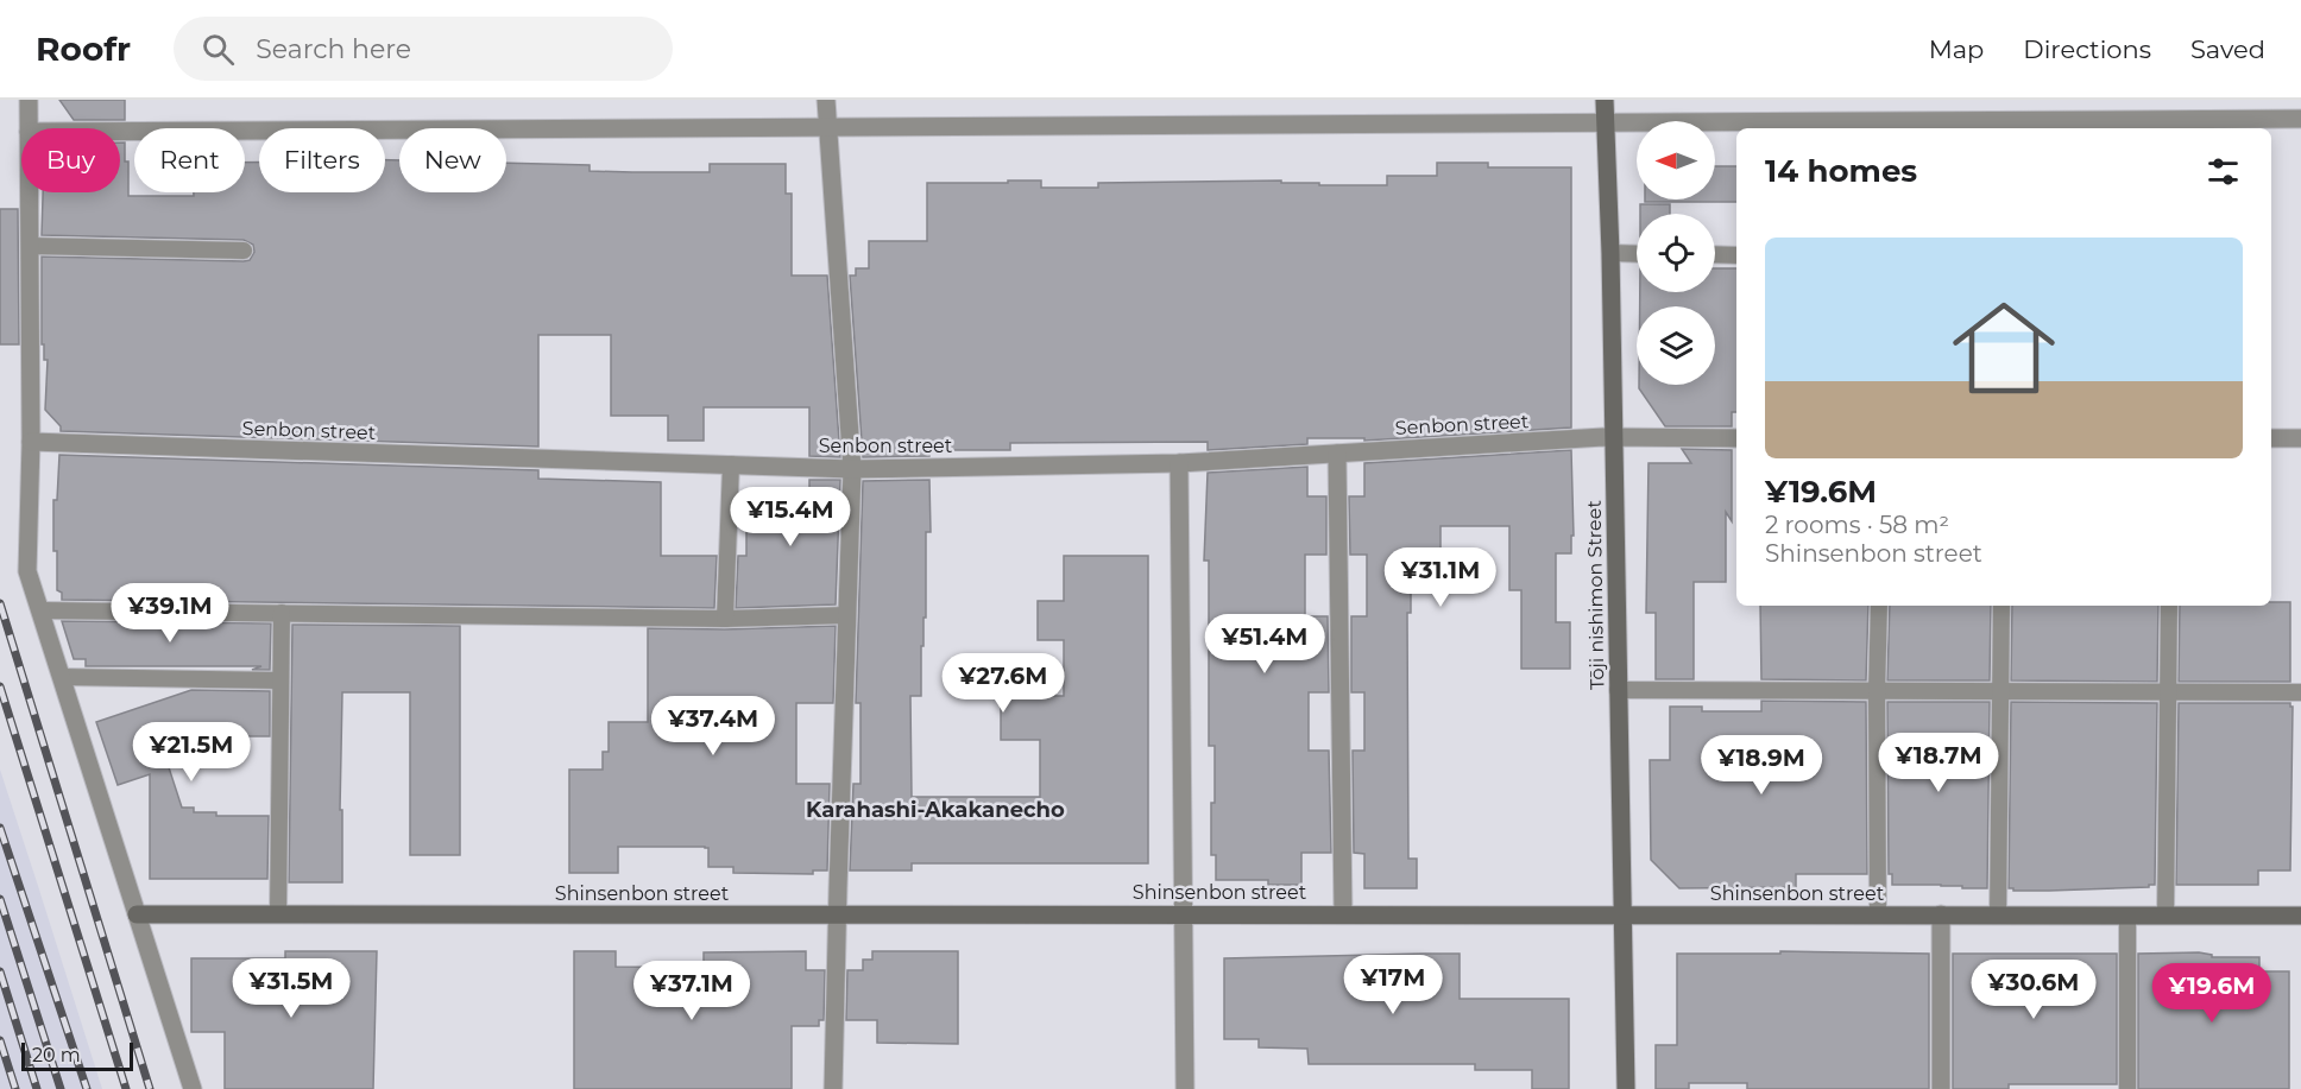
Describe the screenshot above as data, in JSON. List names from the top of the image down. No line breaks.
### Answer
{"streets":{"street":["Senbon street","Tōji nishimon Street","Shinsenbon street"]},"crossings":[["Senbon street","Tōji nishimon Street"],["Tōji nishimon Street","Shinsenbon street"]],"districts":["Karahashi-Akakanecho"],"scale_bar":"20 m","north":"left","page":{"header":"Roofr","search":"Search here","nav":["Map","Directions","Saved"],"chip":["Buy","Rent","Filters","New"],"heading":"14 homes","list":[{"name":"¥19.6M","note":"2 rooms · 58 m² · Shinsenbon street"}],"price":["¥15.4M","¥31.1M","¥39.1M","¥51.4M","¥27.6M","¥37.4M","¥21.5M","¥18.7M","¥18.9M","¥17M","¥31.5M","¥30.6M","¥37.1M","¥19.6M"],"scale":"20 m"}}
